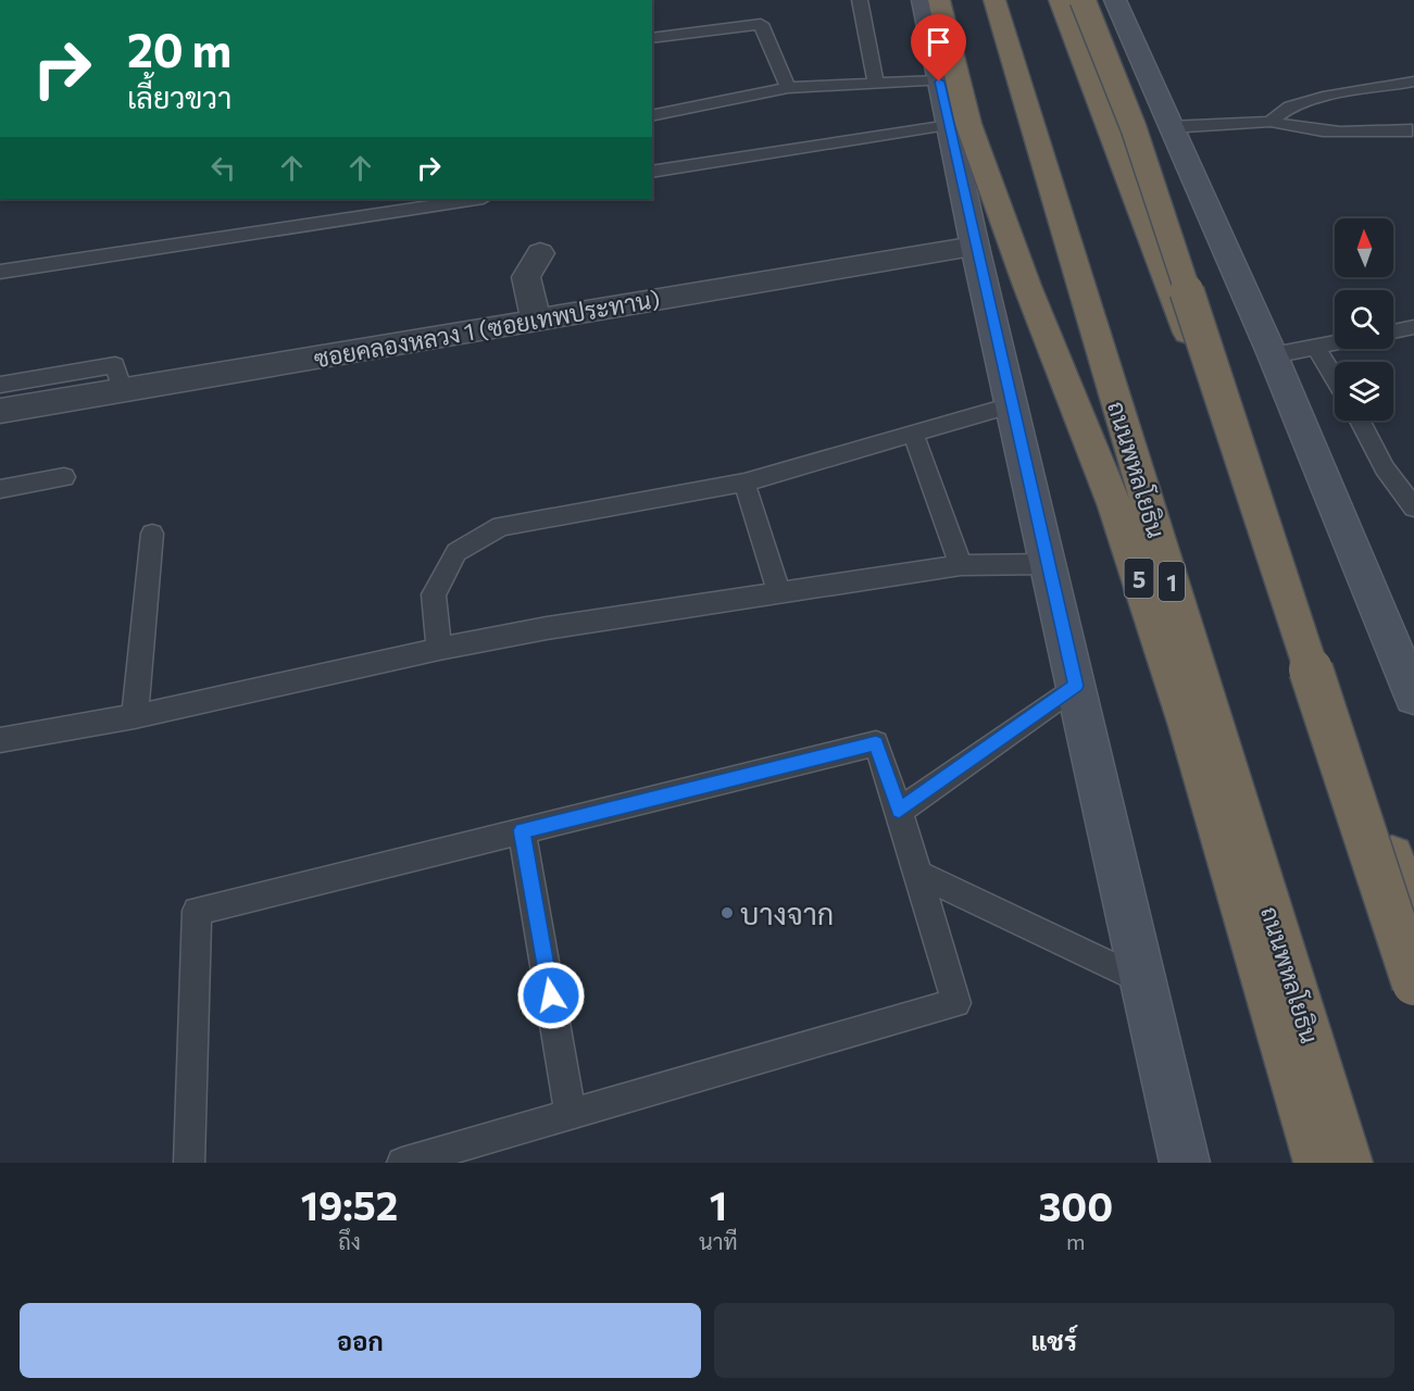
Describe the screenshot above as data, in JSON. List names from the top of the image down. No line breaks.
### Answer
{"streets":{"highway":["ถนนพหลโยธิน","5","1"],"street":["ซอยคลองหลวง 1 (ซอยเทพประทาน)"]},"places":["บางจาก"],"north":"top","page":{"turn":["20 m","เลี้ยวขวา"],"eta":["19:52","ถึง","1","นาที","300","m"],"buttons":["ออก","แชร์"]}}
